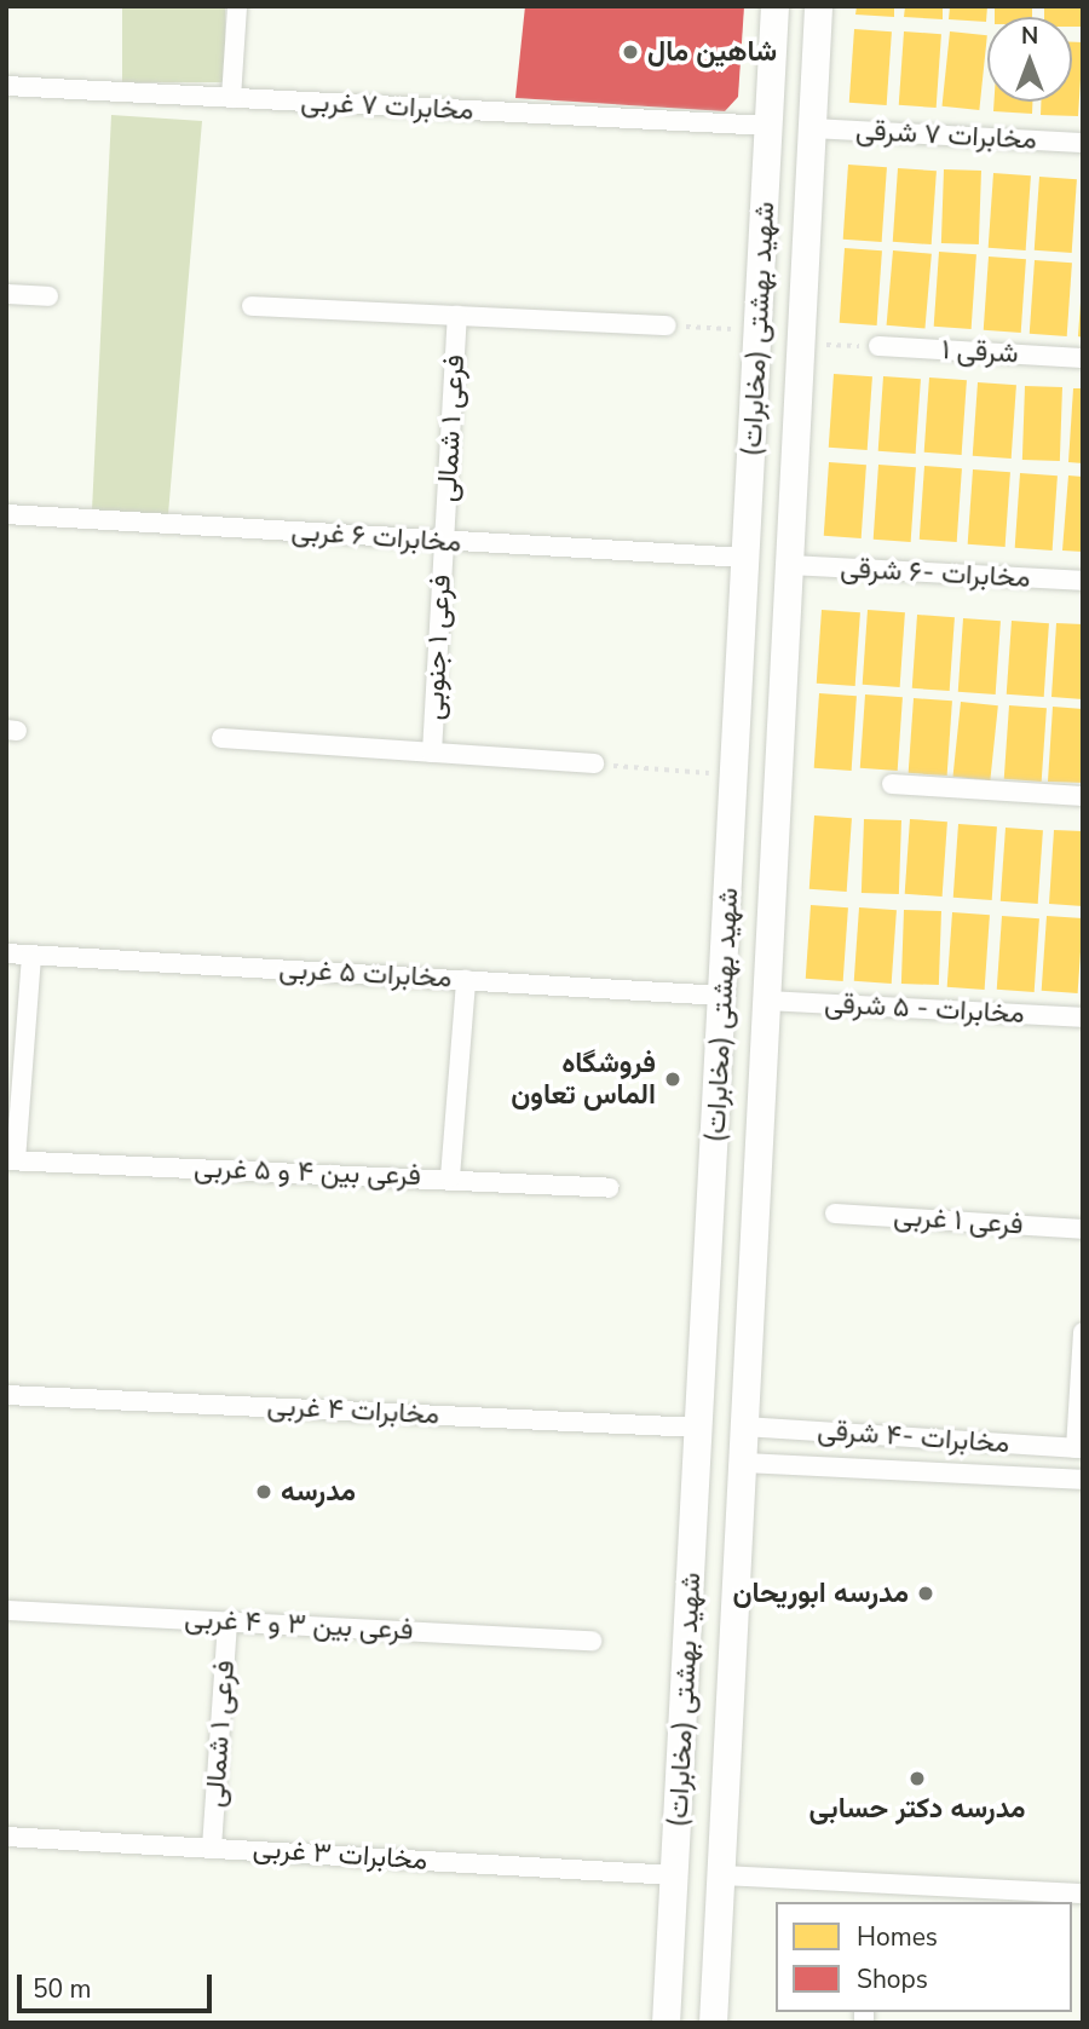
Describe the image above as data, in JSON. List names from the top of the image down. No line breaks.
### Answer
{"streets":{"main road":["شهید بهشتی (مخابرات)"],"street":["مخابرات ۷ غربی","مخابرات ۷ شرقی","شرقی ۱","فرعی ۱ شمالی","مخابرات ۶ غربی","مخابرات -۶ شرقی","فرعی ۱ جنوبی","مخابرات ۵ غربی","مخابرات - ۵ شرقی","فرعی بین ۴ و ۵ غربی","فرعی ۱ غربی","مخابرات ۴ غربی","مخابرات -۴ شرقی","فرعی بین ۳ و ۴ غربی","مخابرات ۳ غربی"]},"crossings":[["مخابرات ۷ غربی","شهید بهشتی (مخابرات)"],["مخابرات ۷ شرقی","شهید بهشتی (مخابرات)"],["شهید بهشتی (مخابرات)","مخابرات ۶ غربی"],["شهید بهشتی (مخابرات)","مخابرات -۶ شرقی"],["شهید بهشتی (مخابرات)","مخابرات ۵ غربی"],["شهید بهشتی (مخابرات)","مخابرات - ۵ شرقی"],["شهید بهشتی (مخابرات)","مخابرات ۴ غربی"],["شهید بهشتی (مخابرات)","مخابرات -۴ شرقی"],["شهید بهشتی (مخابرات)","مخابرات ۳ غربی"],["فرعی ۱ شمالی","مخابرات ۶ غربی"],["فرعی ۱ شمالی","فرعی ۱ جنوبی"],["فرعی ۱ شمالی","فرعی بین ۳ و ۴ غربی"],["فرعی ۱ شمالی","مخابرات ۳ غربی"],["مخابرات ۶ غربی","فرعی ۱ جنوبی"]],"places":["شاهین مال","فروشگاه الماس تعاون","مدرسه","مدرسه ابوریحان","مدرسه دکتر حسابی"],"legend":["Homes","Shops"],"scale_bar":"50 m","north":"top"}
